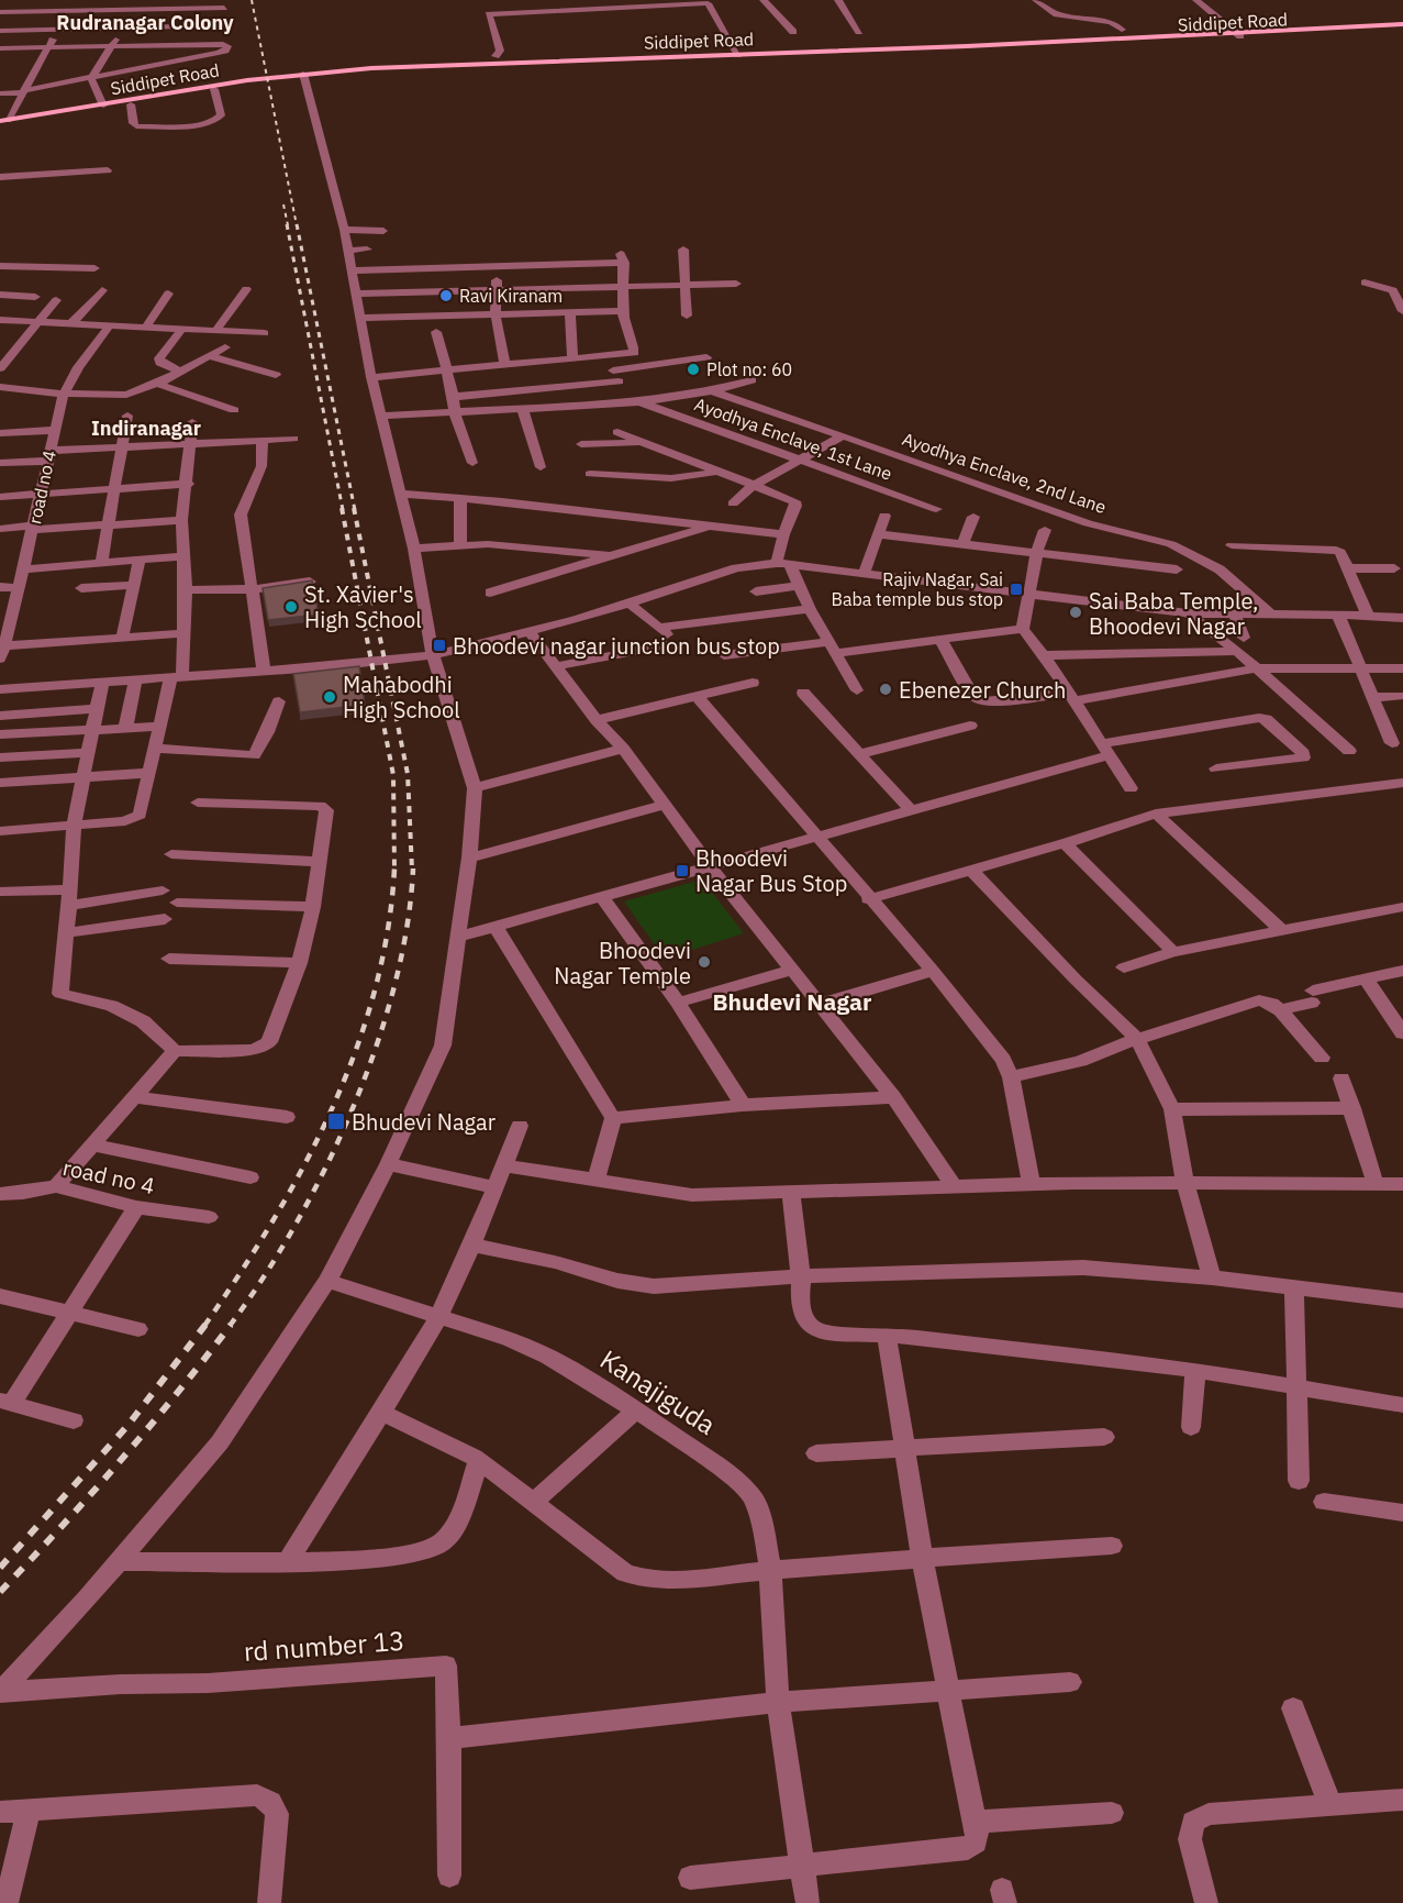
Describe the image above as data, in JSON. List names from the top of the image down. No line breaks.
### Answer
{"streets":{"main road":["Siddipet Road"],"street":["Ayodhya Enclave, 1st Lane","Ayodhya Enclave, 2nd Lane","road no 4","Kanajiguda","rd number 13"]},"districts":["Rudranagar Colony","Indiranagar","Bhudevi Nagar"],"places":{"other":["Ravi Kiranam","Plot no: 60","St. Xavier's High School","Sai Baba Temple, Bhoodevi Nagar","Ebenezer Church","Mahabodhi High School","Bhoodevi Nagar Temple"],"transit":["Rajiv Nagar, Sai Baba temple bus stop","Bhoodevi nagar junction bus stop","Bhoodevi Nagar Bus Stop","Bhudevi Nagar"]}}
